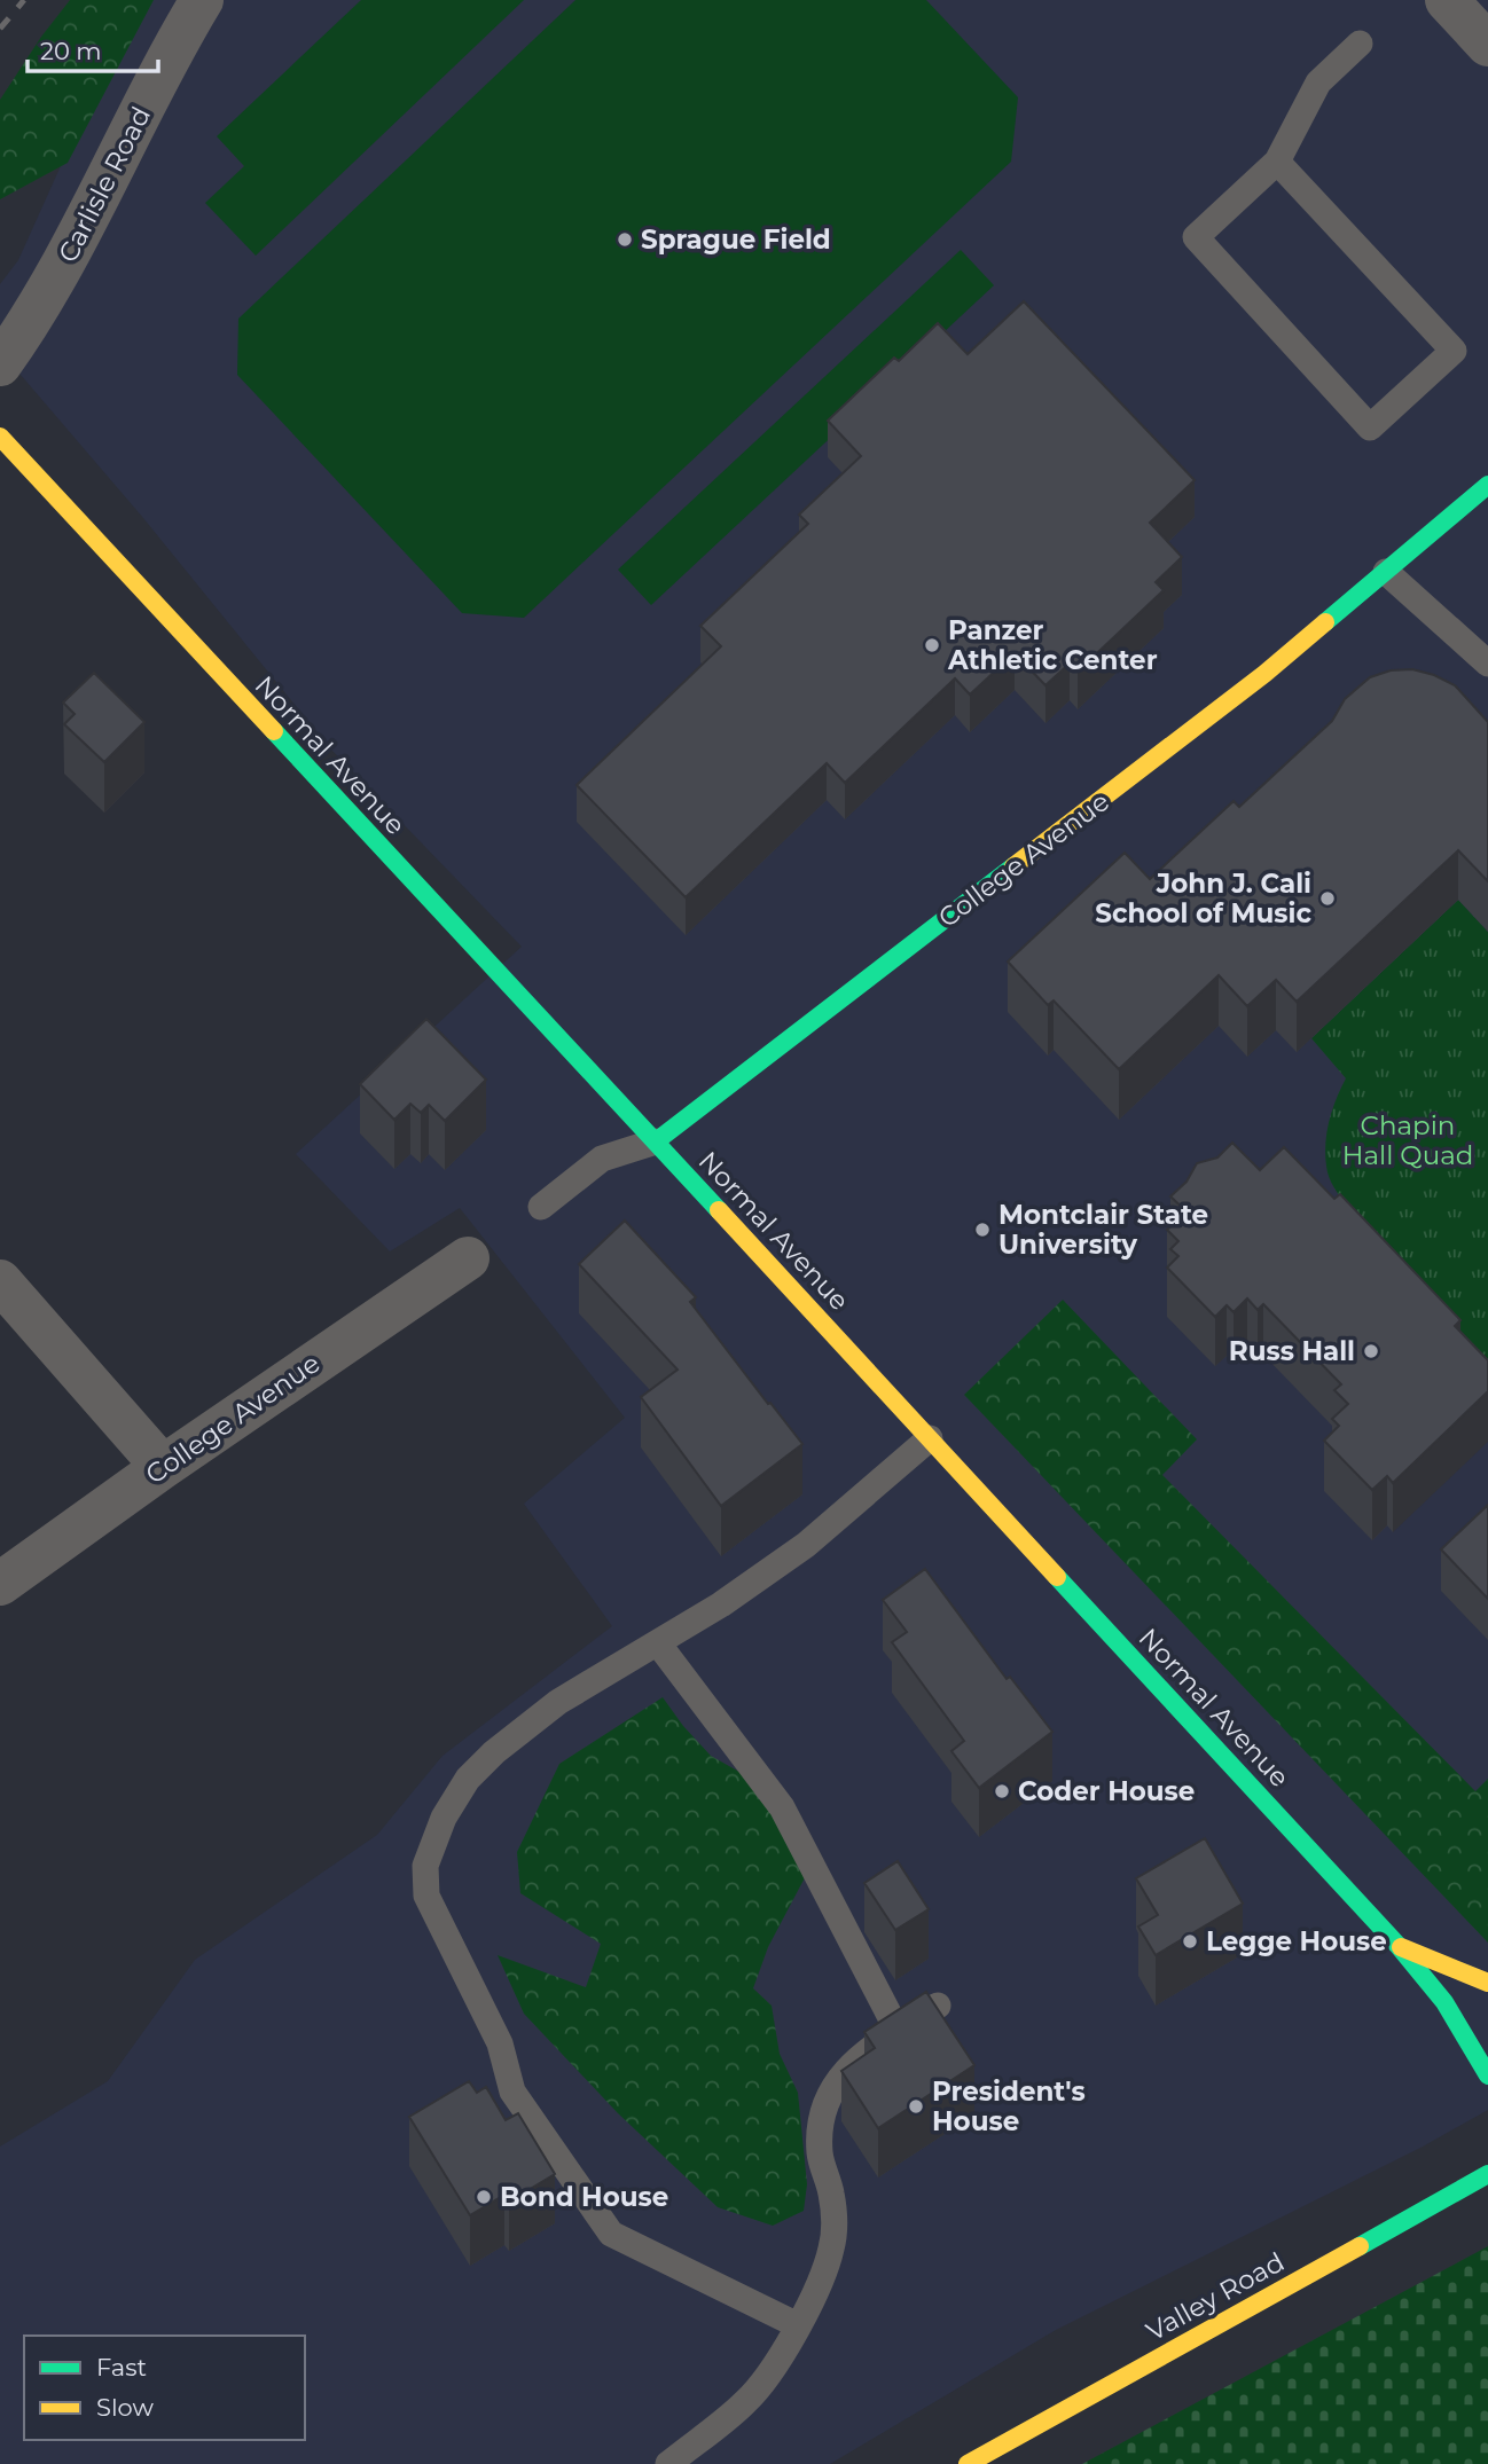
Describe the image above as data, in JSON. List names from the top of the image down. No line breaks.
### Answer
{"streets":{"street":["Carlisle Road","Normal Avenue","College Avenue","Valley Road"]},"crossings":[["Normal Avenue","College Avenue"]],"parks":["Chapin Hall Quad"],"places":["Sprague Field","Panzer Athletic Center","John J. Cali School of Music","Montclair State University","Russ Hall","Coder House","Legge House","President's House","Bond House"],"legend":["Fast","Slow"],"scale_bar":"20 m"}
